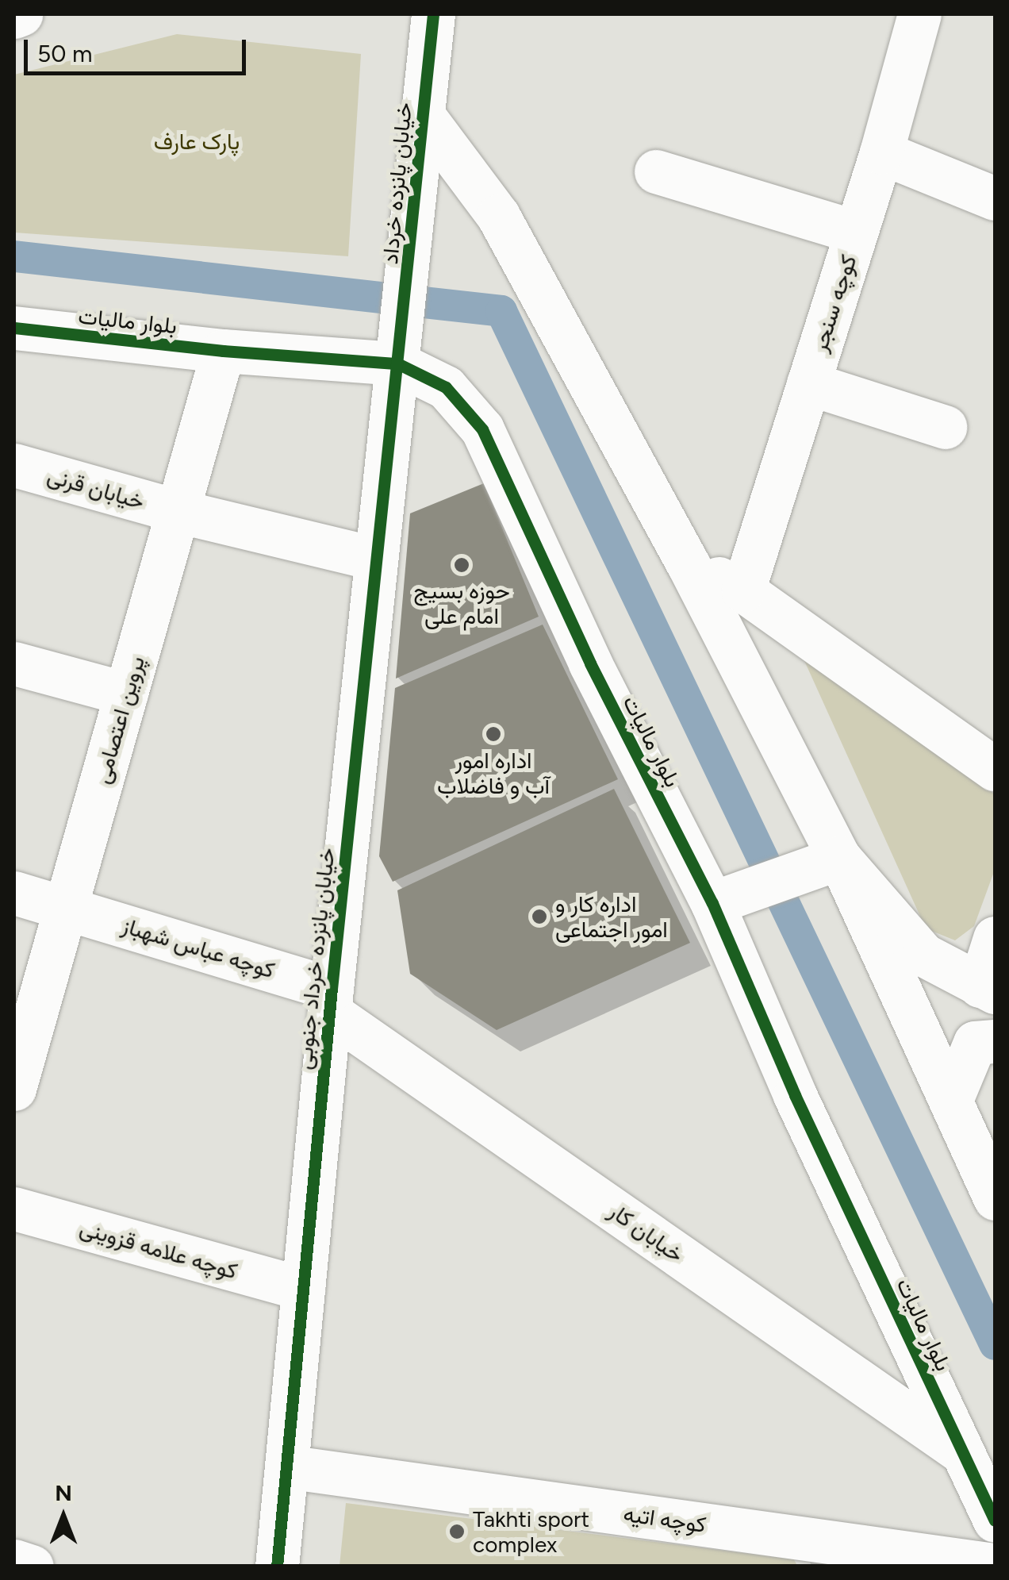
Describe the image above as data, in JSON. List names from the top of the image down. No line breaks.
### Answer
{"streets":{"street":["خیابان پانزده خرداد","کوچه سنجر","بلوار مالیات","خیابان قرنی","پروین اعتصامی","کوچه عباس شهباز","خیابان پانزده خرداد جنوبی","خیابان کار","کوچه علامه قزوینی","کوچه اتیه"]},"crossings":[["خیابان پانزده خرداد","بلوار مالیات"],["خیابان پانزده خرداد","خیابان پانزده خرداد جنوبی"],["بلوار مالیات","پروین اعتصامی"],["بلوار مالیات","خیابان پانزده خرداد جنوبی"],["بلوار مالیات","خیابان کار"],["خیابان قرنی","پروین اعتصامی"],["خیابان قرنی","خیابان پانزده خرداد جنوبی"],["پروین اعتصامی","کوچه عباس شهباز"],["کوچه عباس شهباز","خیابان پانزده خرداد جنوبی"],["کوچه عباس شهباز","خیابان کار"],["خیابان پانزده خرداد جنوبی","خیابان کار"],["خیابان پانزده خرداد جنوبی","کوچه علامه قزوینی"],["خیابان پانزده خرداد جنوبی","کوچه اتیه"]],"parks":["پارک عارف"],"places":["حوزه بسیج امام علی","اداره امور آب و فاضلاب","اداره کار و امور اجتماعی","Takhti sport complex"],"scale_bar":"50 m","north":"top"}
